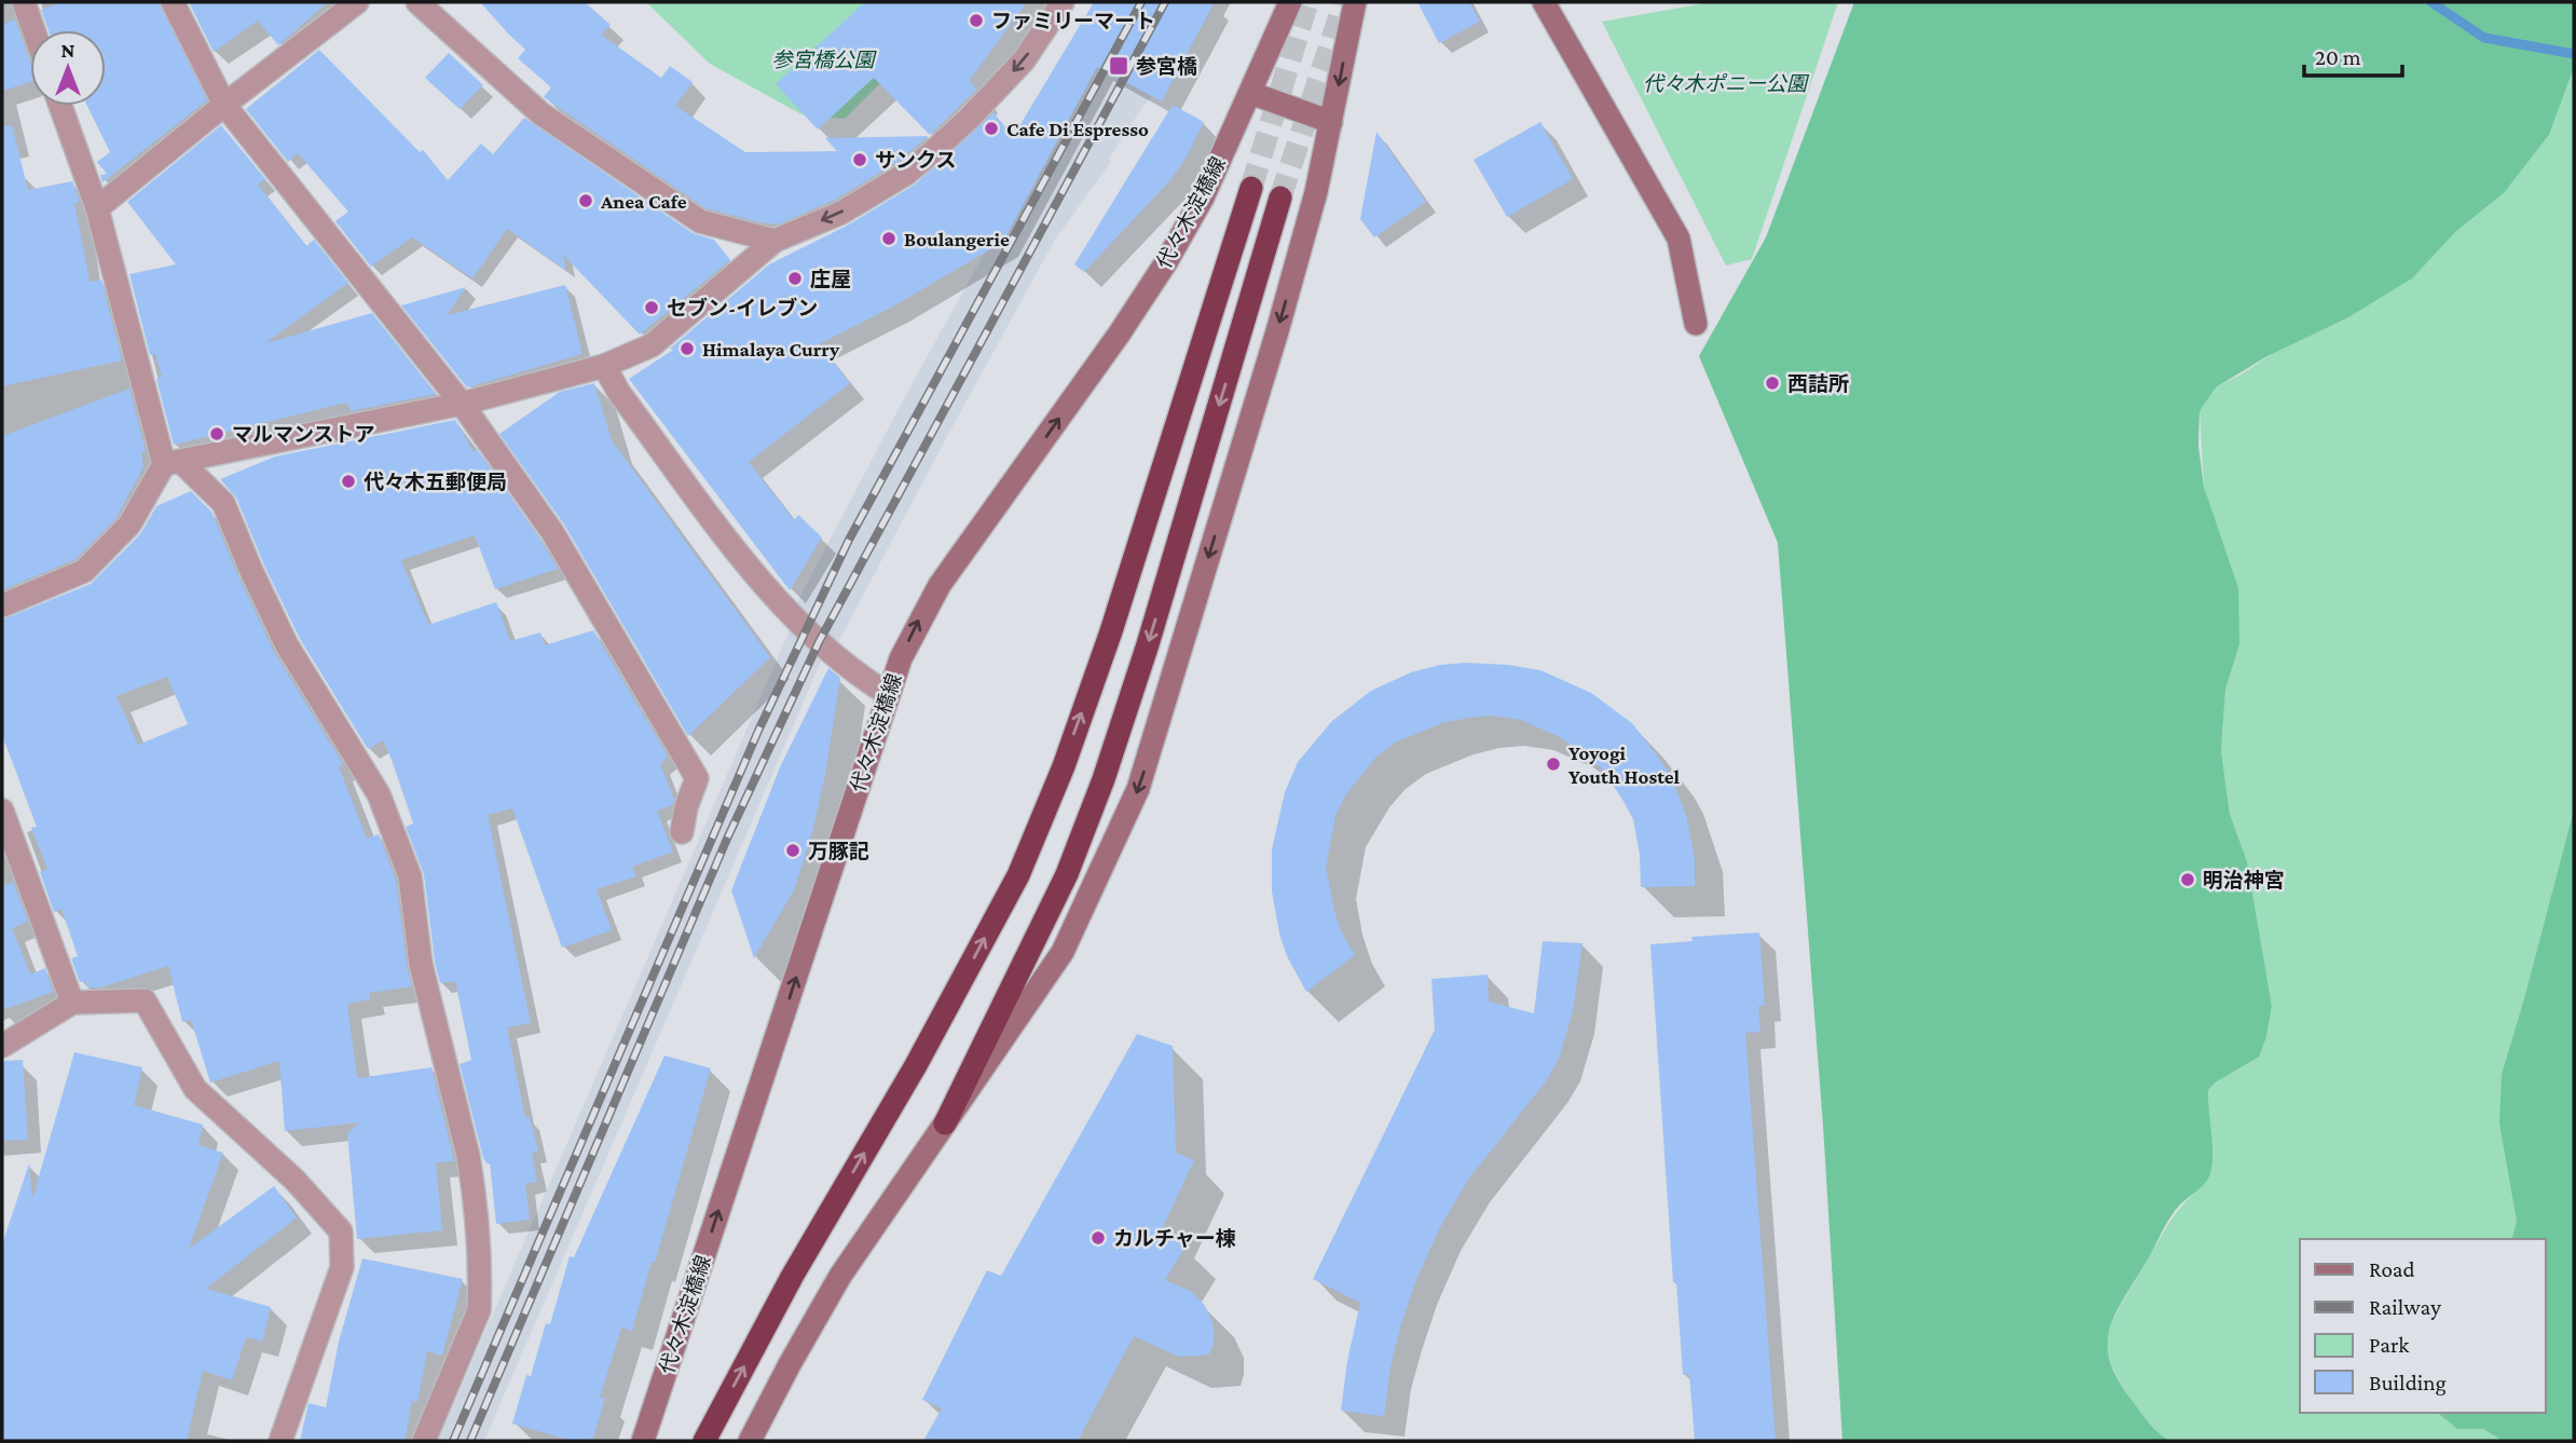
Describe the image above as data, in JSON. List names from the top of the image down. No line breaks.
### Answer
{"streets":{"street":["代々木淀橋線"]},"parks":["参宮橋公園","代々木ポニー公園"],"places":{"other":["ファミリーマート","Cafe Di Espresso","サンクス","Anea Cafe","Boulangerie","庄屋","セブン-イレブン","Himalaya Curry","西詰所","マルマンストア","代々木五郵便局","Yoyogi Youth Hostel","万豚記","明治神宮","カルチャー棟"],"transit":["参宮橋"]},"legend":["Road","Railway","Park","Building"],"scale_bar":"20 m","north":"top"}
